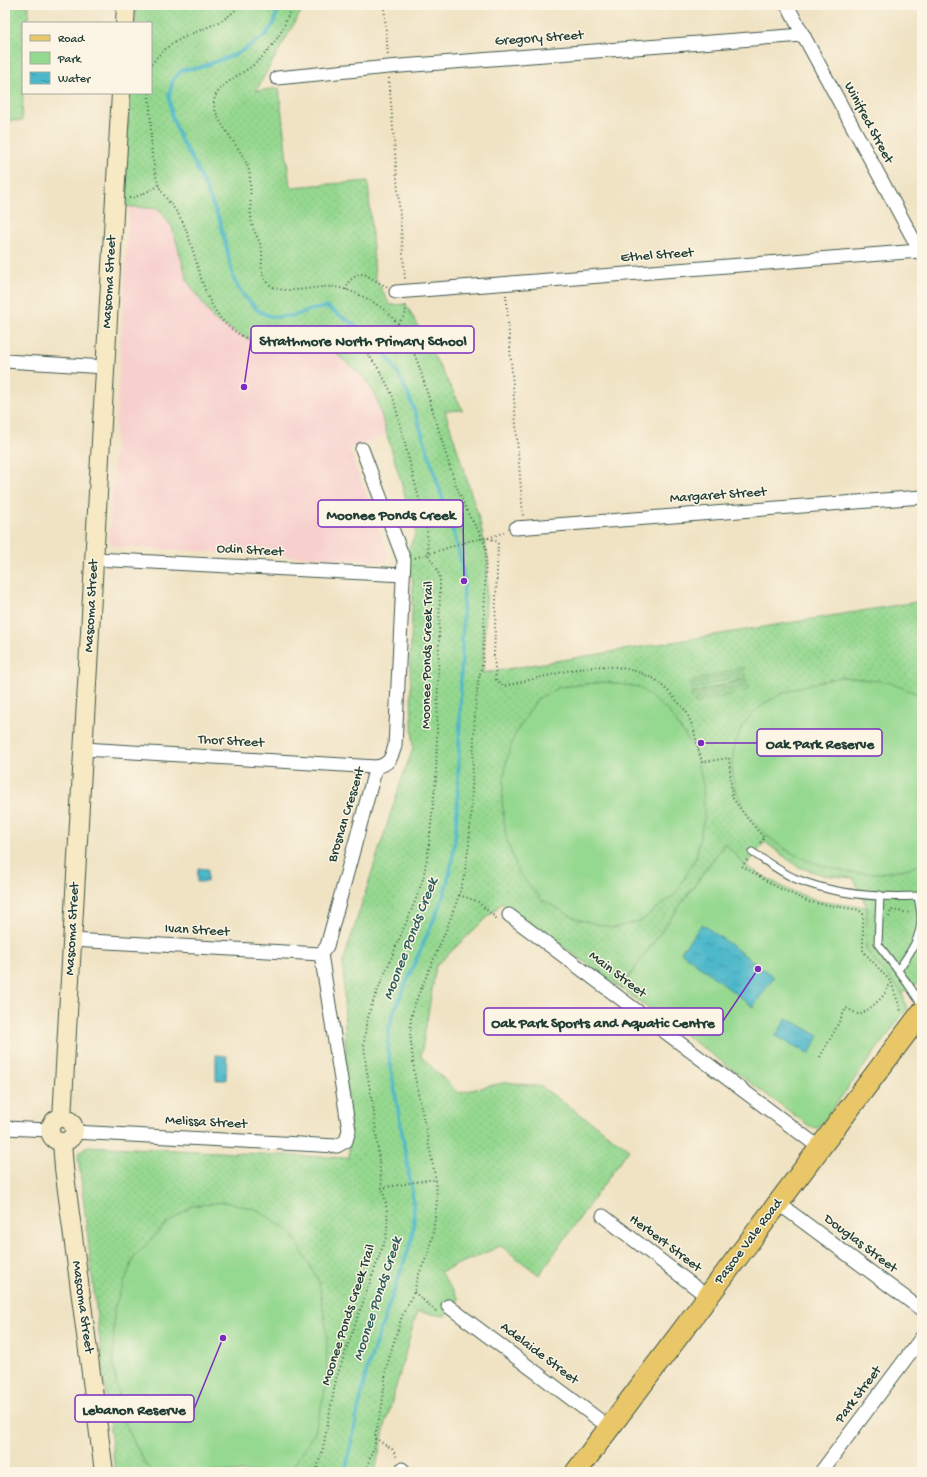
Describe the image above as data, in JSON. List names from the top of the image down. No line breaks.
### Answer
{"streets":{"main road":["Mascoma Street","Pascoe Vale Road"],"street":["Gregory Street","Winifred Street","Ethel Street","Margaret Street","Odin Street","Thor Street","Brosnan Crescent","Ivan Street","Main Street","Melissa Street","Herbert Street","Douglas Street","Adelaide Street","Park Street"],"path":["Moonee Ponds Creek Trail"]},"crossings":[["Gregory Street","Winifred Street"],["Winifred Street","Ethel Street"],["Mascoma Street","Odin Street"],["Mascoma Street","Thor Street"],["Mascoma Street","Ivan Street"],["Mascoma Street","Melissa Street"],["Odin Street","Brosnan Crescent"],["Thor Street","Brosnan Crescent"],["Brosnan Crescent","Ivan Street"],["Brosnan Crescent","Melissa Street"],["Ivan Street","Melissa Street"],["Main Street","Pascoe Vale Road"],["Pascoe Vale Road","Herbert Street"],["Pascoe Vale Road","Douglas Street"],["Pascoe Vale Road","Adelaide Street"]],"water":["Moonee Ponds Creek"],"places":["Strathmore North Primary School","Moonee Ponds Creek","Oak Park Reserve","Oak Park Sports and Aquatic Centre","Lebanon Reserve"],"legend":["Road","Park","Water"]}
